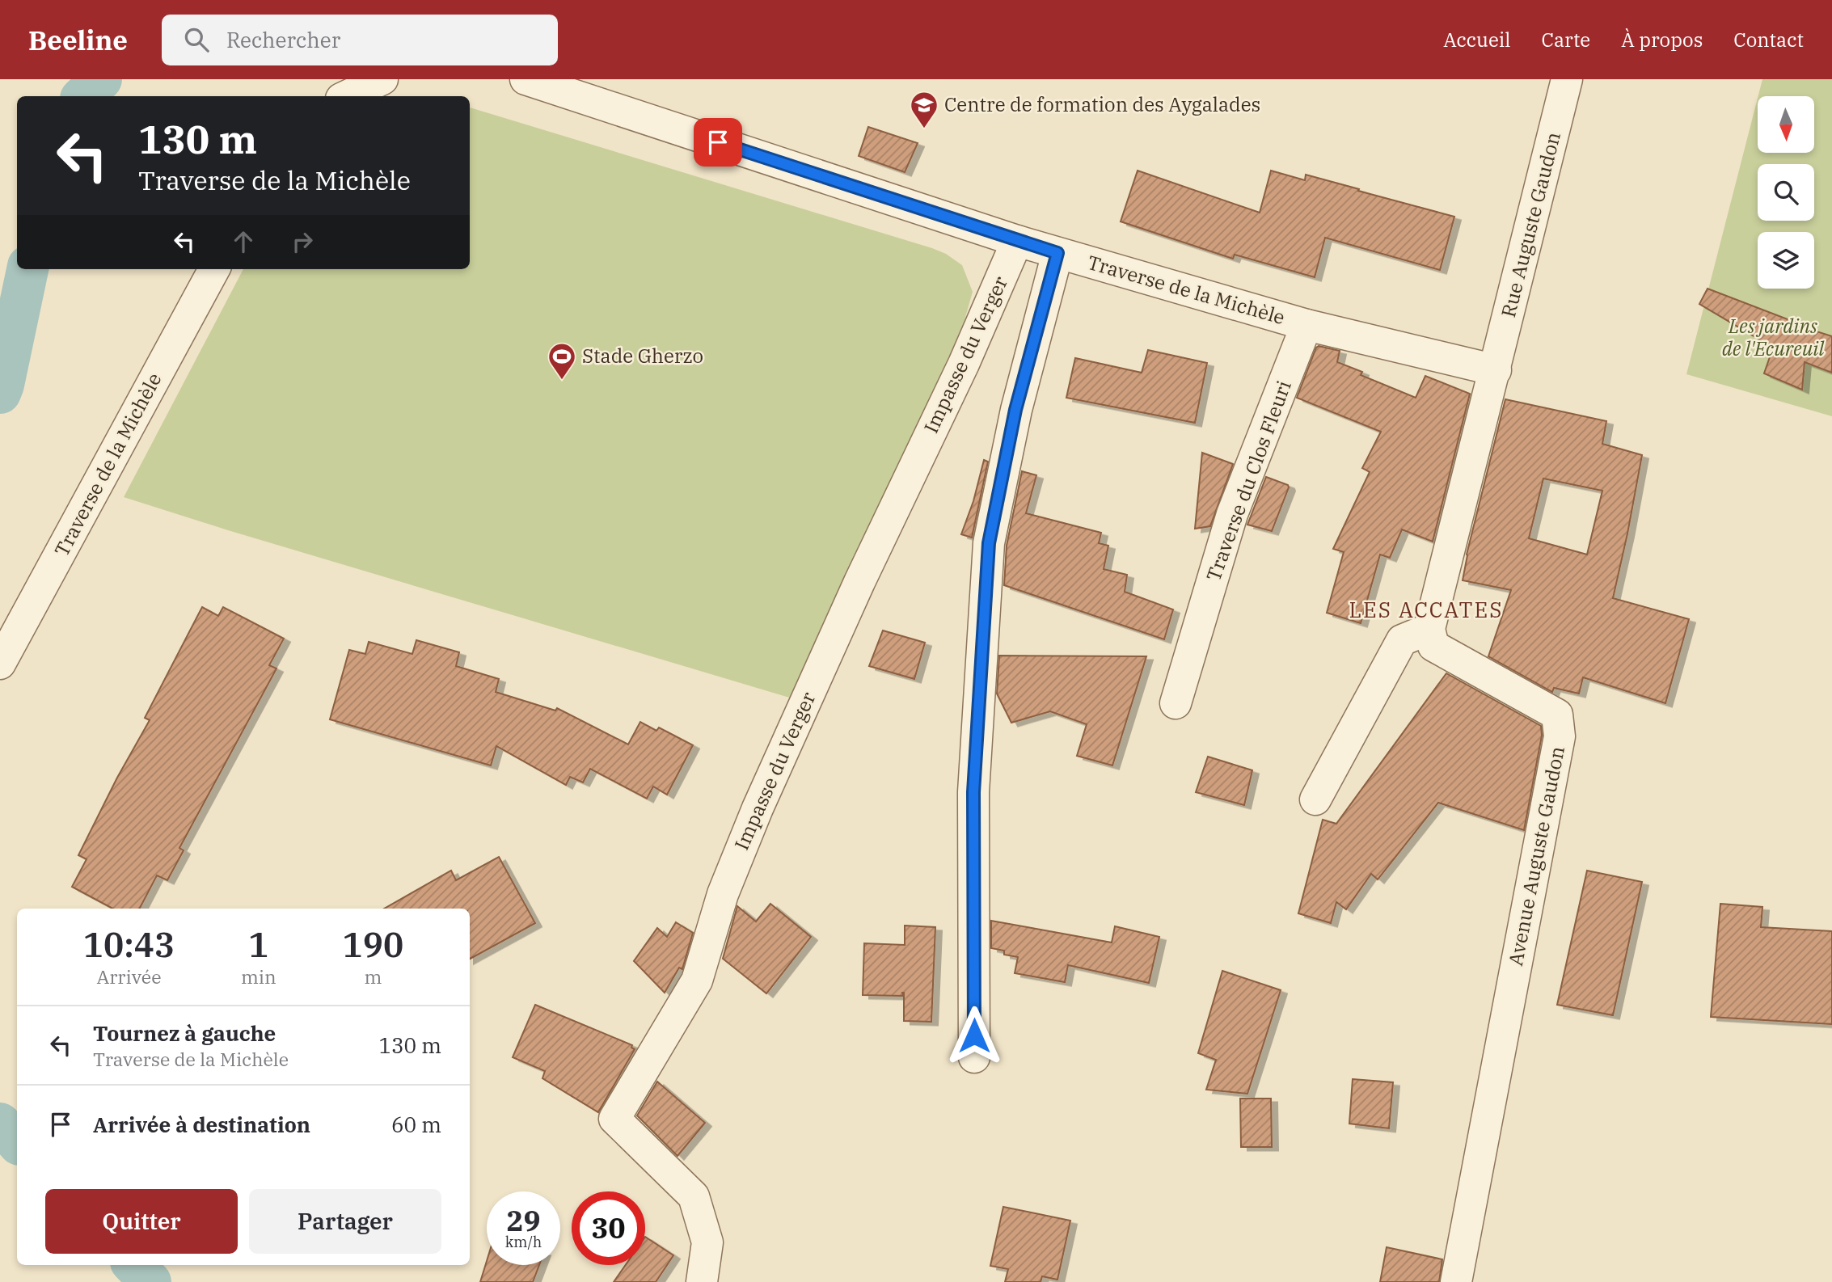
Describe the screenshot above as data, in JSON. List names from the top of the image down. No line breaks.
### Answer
{"streets":{"street":["Rue Auguste Gaudon","Traverse de la Michèle","Impasse du Verger","Traverse du Clos Fleuri","Avenue Auguste Gaudon"]},"crossings":[["Rue Auguste Gaudon","Traverse de la Michèle"],["Traverse de la Michèle","Impasse du Verger"],["Traverse de la Michèle","Traverse du Clos Fleuri"]],"districts":["LES ACCATES"],"parks":["Les jardins de l'Ecureuil"],"places":{"school or university":["Centre de formation des Aygalades"],"sports":["Stade Gherzo"]},"north":"bottom","page":{"header":"Beeline","search":"Rechercher","nav":["Accueil","Carte","À propos","Contact"],"turn":["130 m","Traverse de la Michèle"],"eta":["10:43","Arrivée","1","min","190","m"],"list":[{"name":"Tournez à gauche","note":"Traverse de la Michèle","value":"130 m"},{"name":"Arrivée à destination","value":"60 m"}],"buttons":["Quitter","Partager"],"speed":"29 km/h","limit":"30"}}
